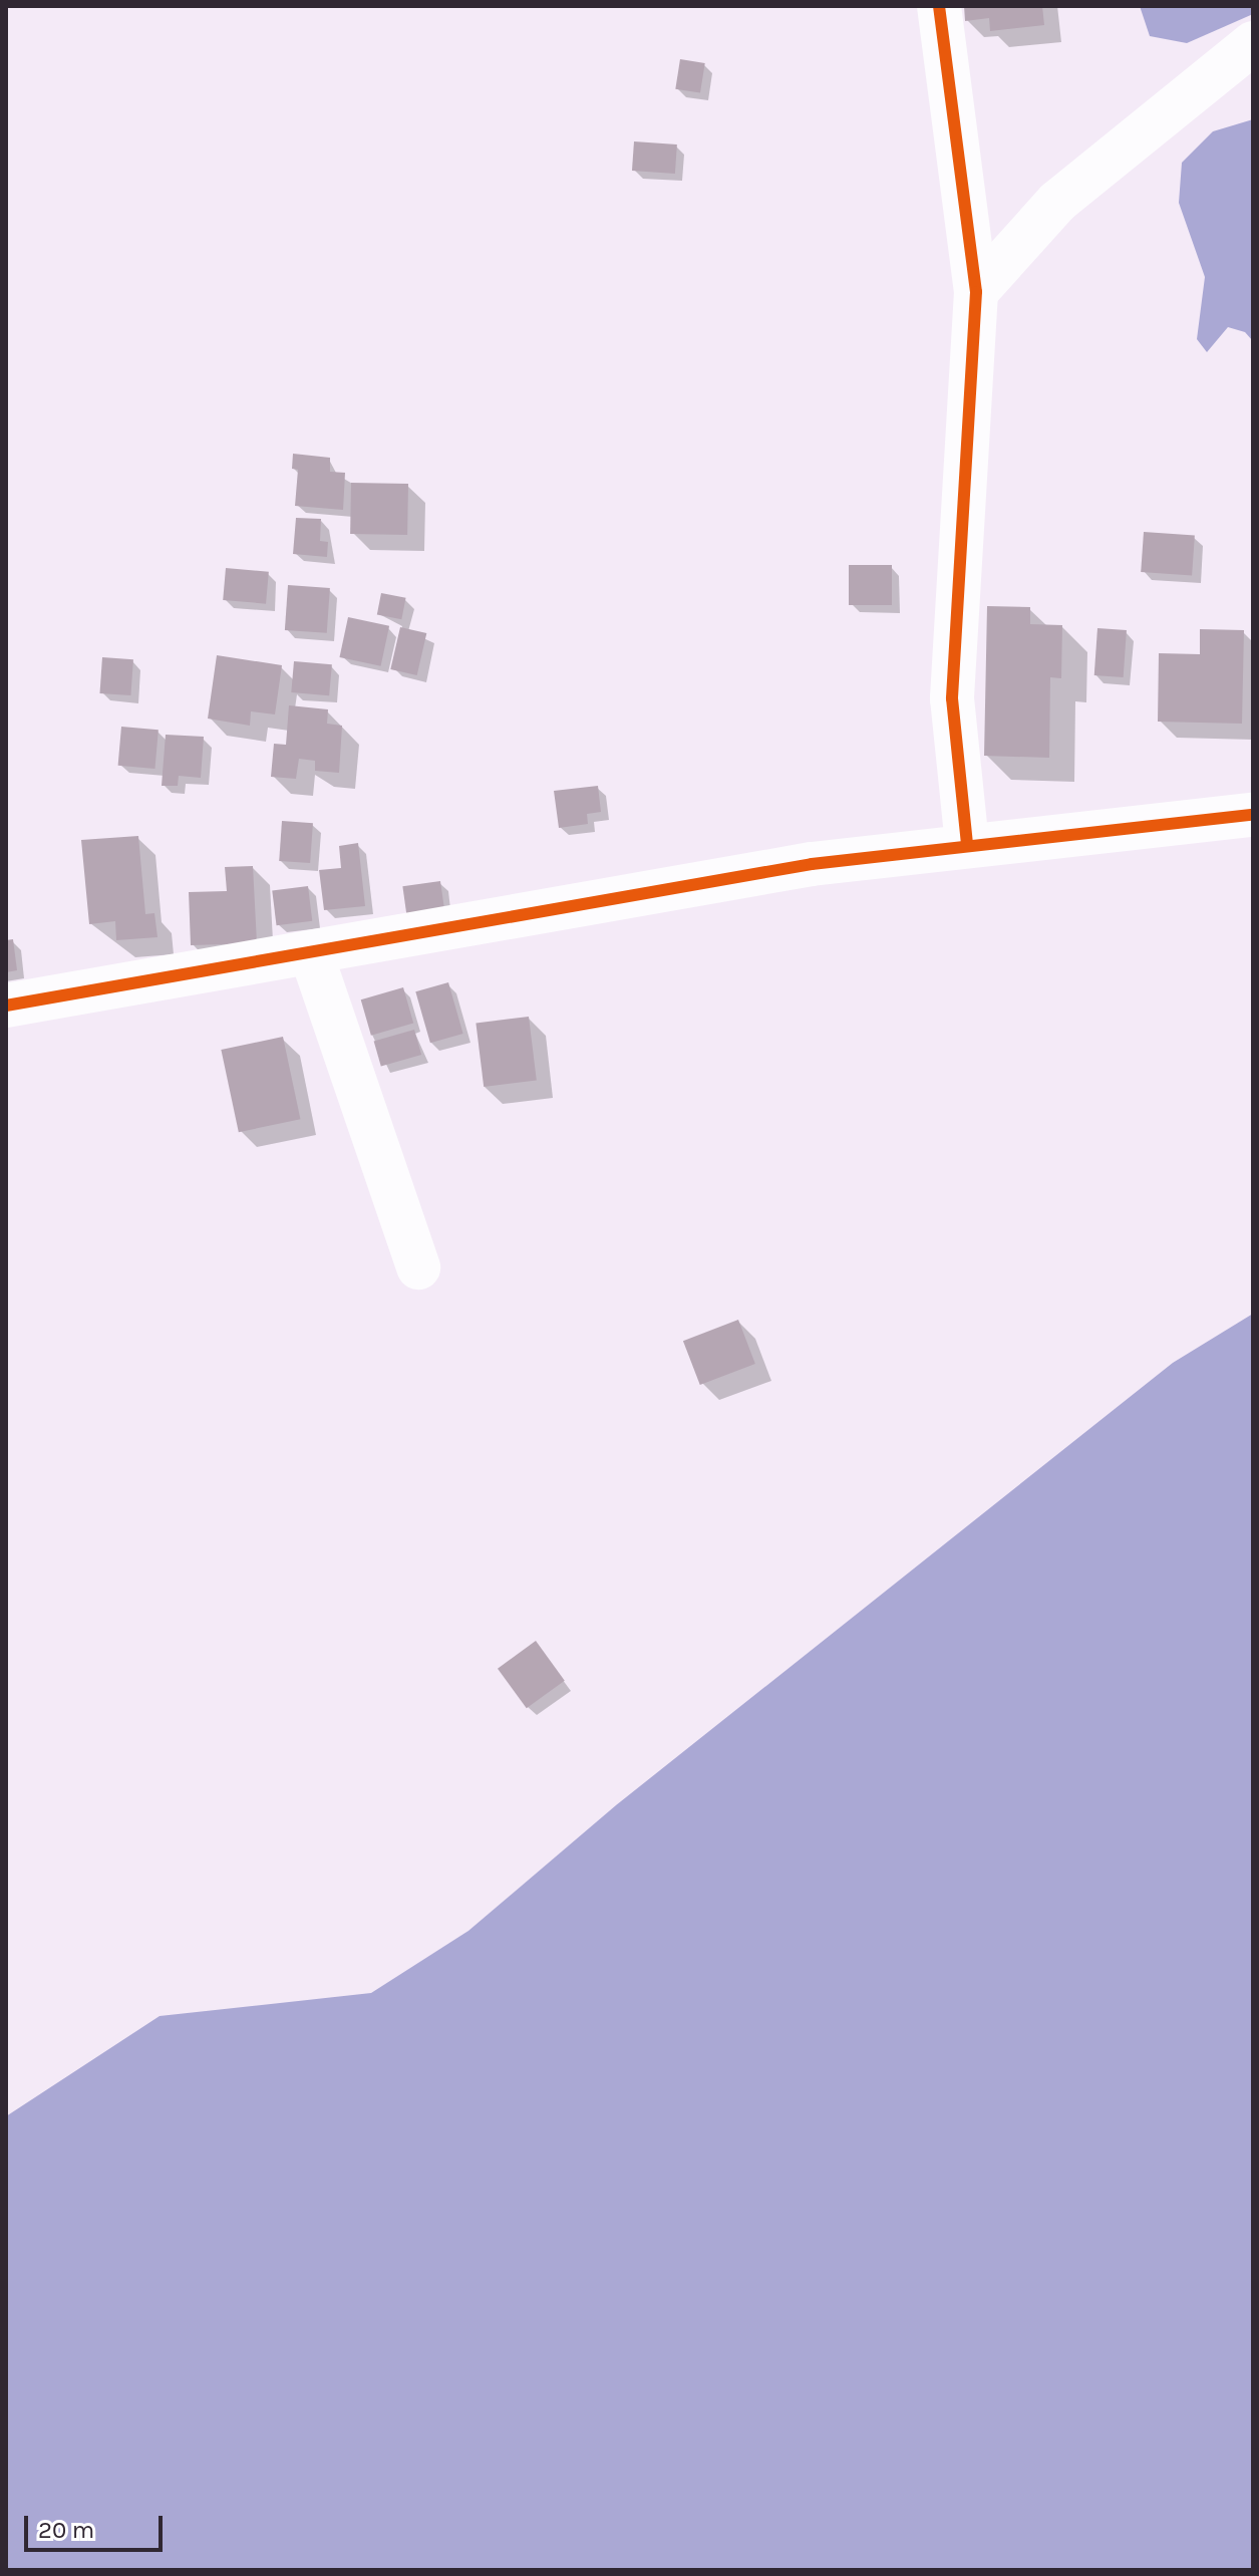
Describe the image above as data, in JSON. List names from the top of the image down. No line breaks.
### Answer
{"scale_bar":"20 m"}
